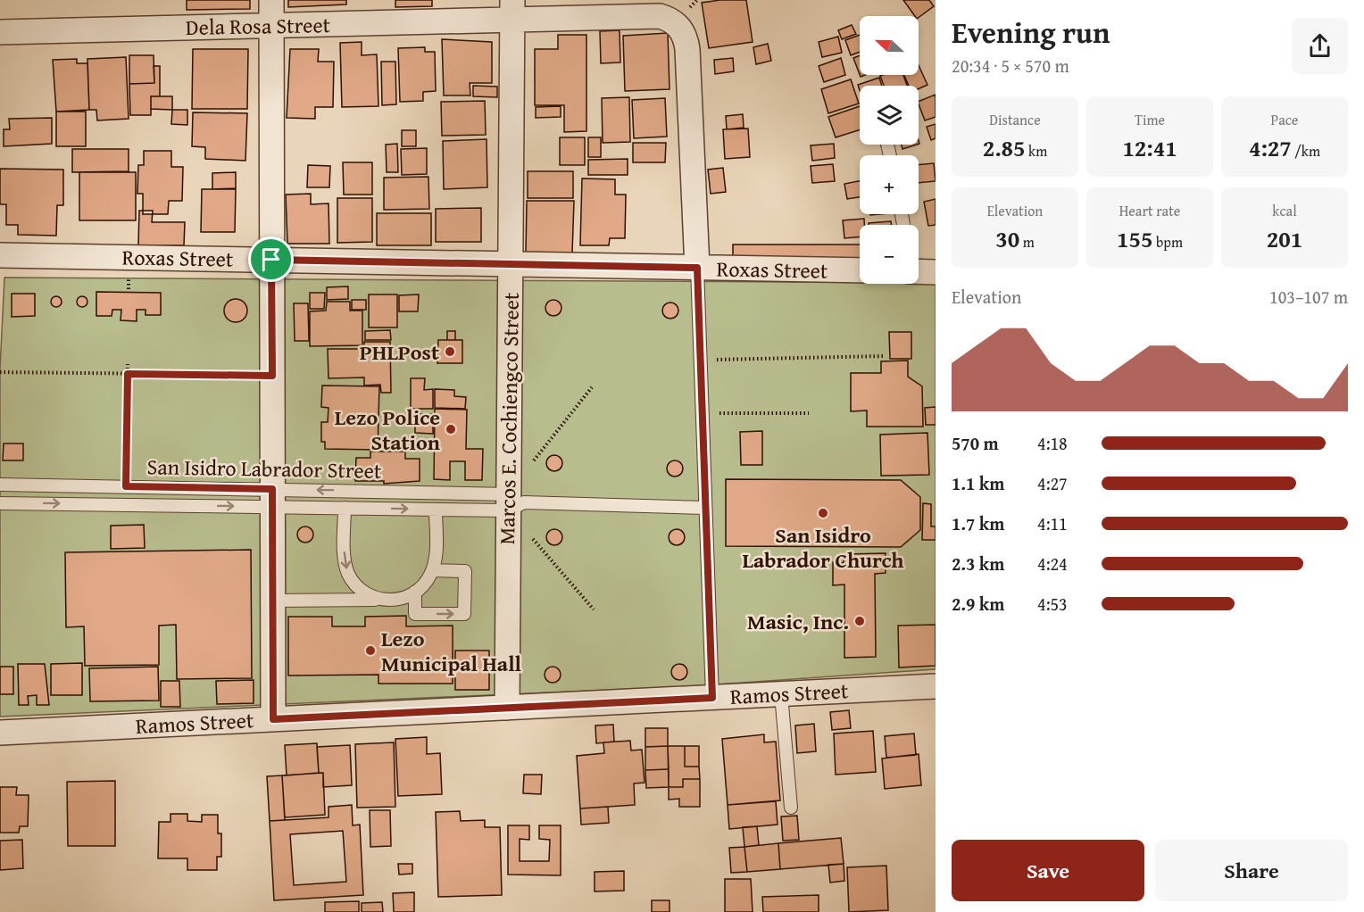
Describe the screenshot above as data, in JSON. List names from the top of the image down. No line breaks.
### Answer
{"streets":{"street":["Dela Rosa Street","Roxas Street","Marcos E. Cochiengco Street","Ramos Street"],"lane":["San Isidro Labrador Street"]},"crossings":[["Dela Rosa Street","Roxas Street"],["Dela Rosa Street","Marcos E. Cochiengco Street"],["Roxas Street","Marcos E. Cochiengco Street"],["Marcos E. Cochiengco Street","San Isidro Labrador Street"],["Marcos E. Cochiengco Street","Ramos Street"]],"places":["PHLPost","Lezo Police Station","San Isidro Labrador Church","Masic, Inc.","Lezo Municipal Hall"],"north":"left","page":{"heading":["Evening run","20:34 · 5 × 570 m"],"map_buttons":["+","−"],"stats":[["Distance","2.85 km"],["Time","12:41"],["Pace","4:27 /km"],["Elevation","30 m"],["Heart rate","155 bpm"],["kcal","201"]],"chart":["Elevation","103–107 m"],"list":[{"name":"570 m","note":"4:18"},{"name":"1.1 km","note":"4:27"},{"name":"1.7 km","note":"4:11"},{"name":"2.3 km","note":"4:24"},{"name":"2.9 km","note":"4:53"}],"buttons":["Save","Share"]}}
